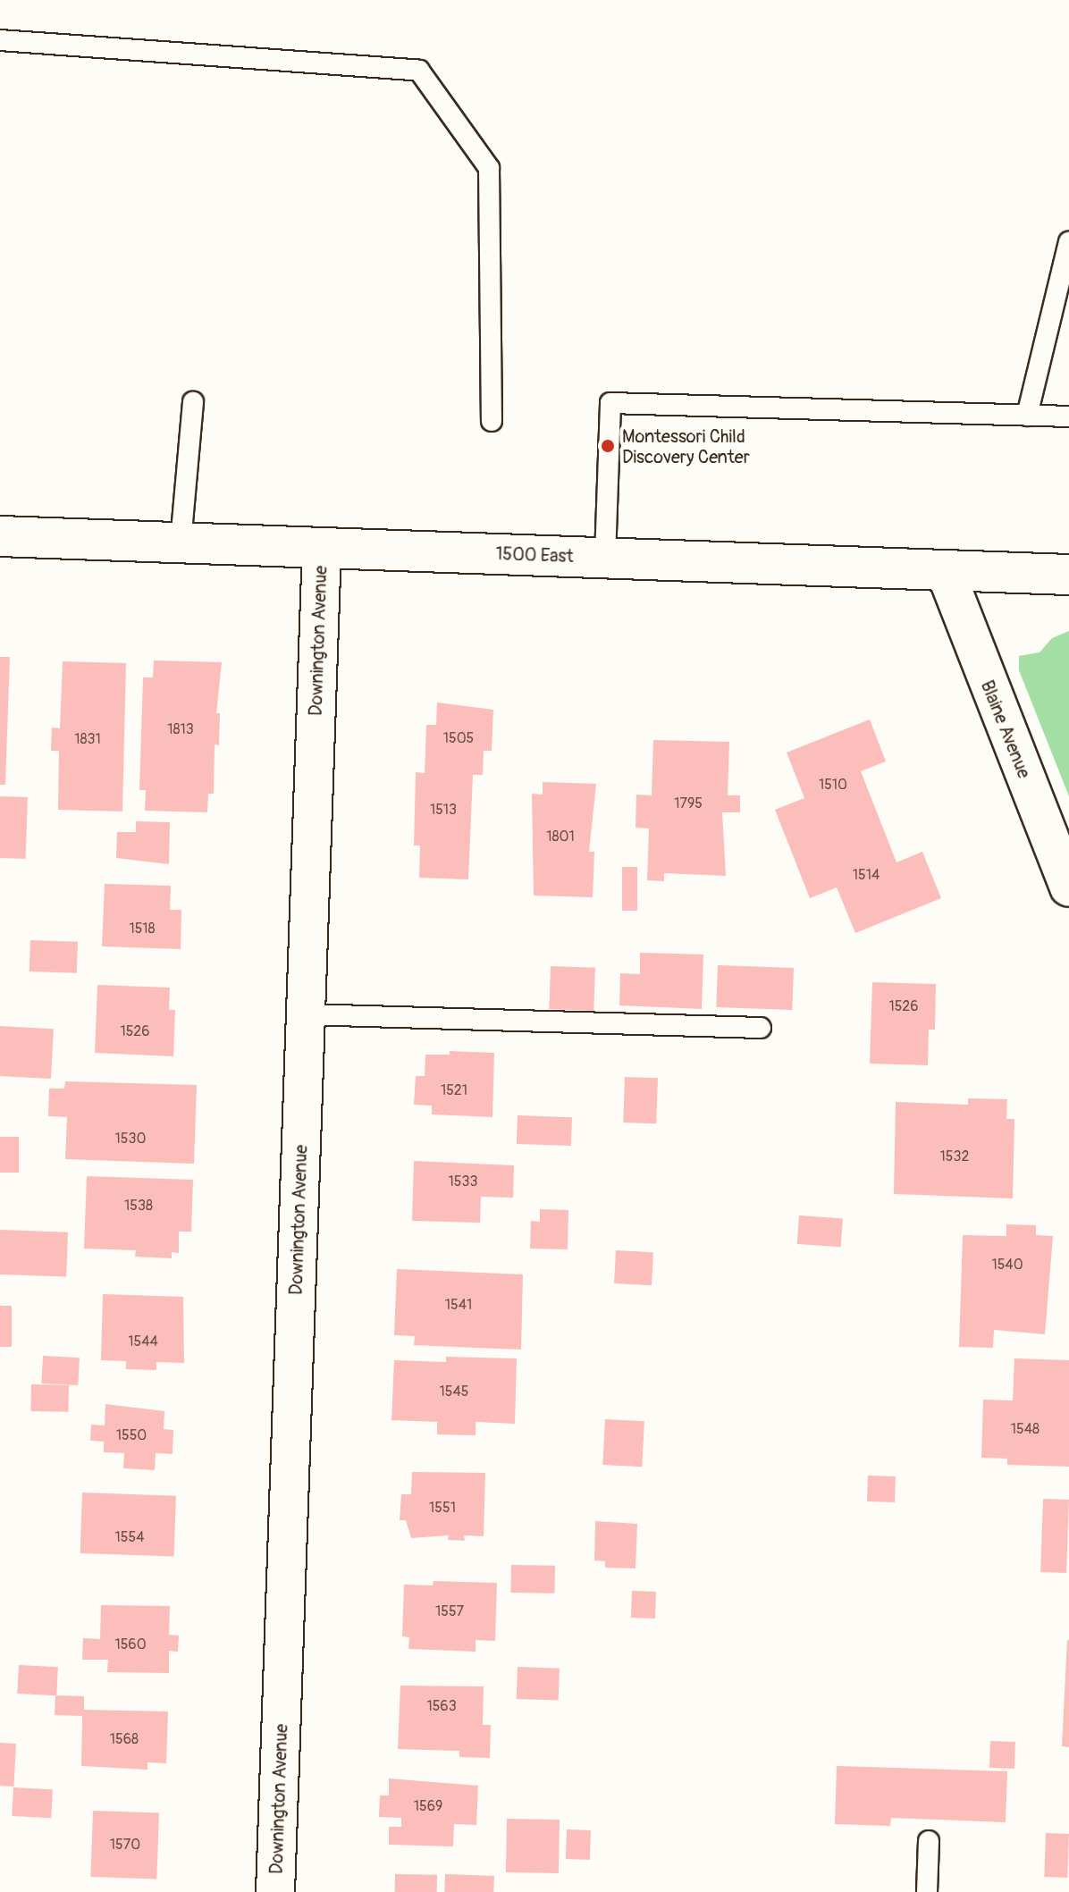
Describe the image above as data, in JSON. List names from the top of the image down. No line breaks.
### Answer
{"streets":{"street":["1500 East","Downington Avenue","Blaine Avenue"]},"crossings":[["1500 East","Downington Avenue"],["1500 East","Blaine Avenue"]],"places":["Montessori Child Discovery Center"],"house_numbers":["1813","1505","1831","1510","1795","1513","1801","1514","1518","1526","1526","1521","1530","1532","1533","1538","1540","1541","1544","1545","1548","1550","1551","1554","1557","1560","1563","1568","1569","1570"]}
